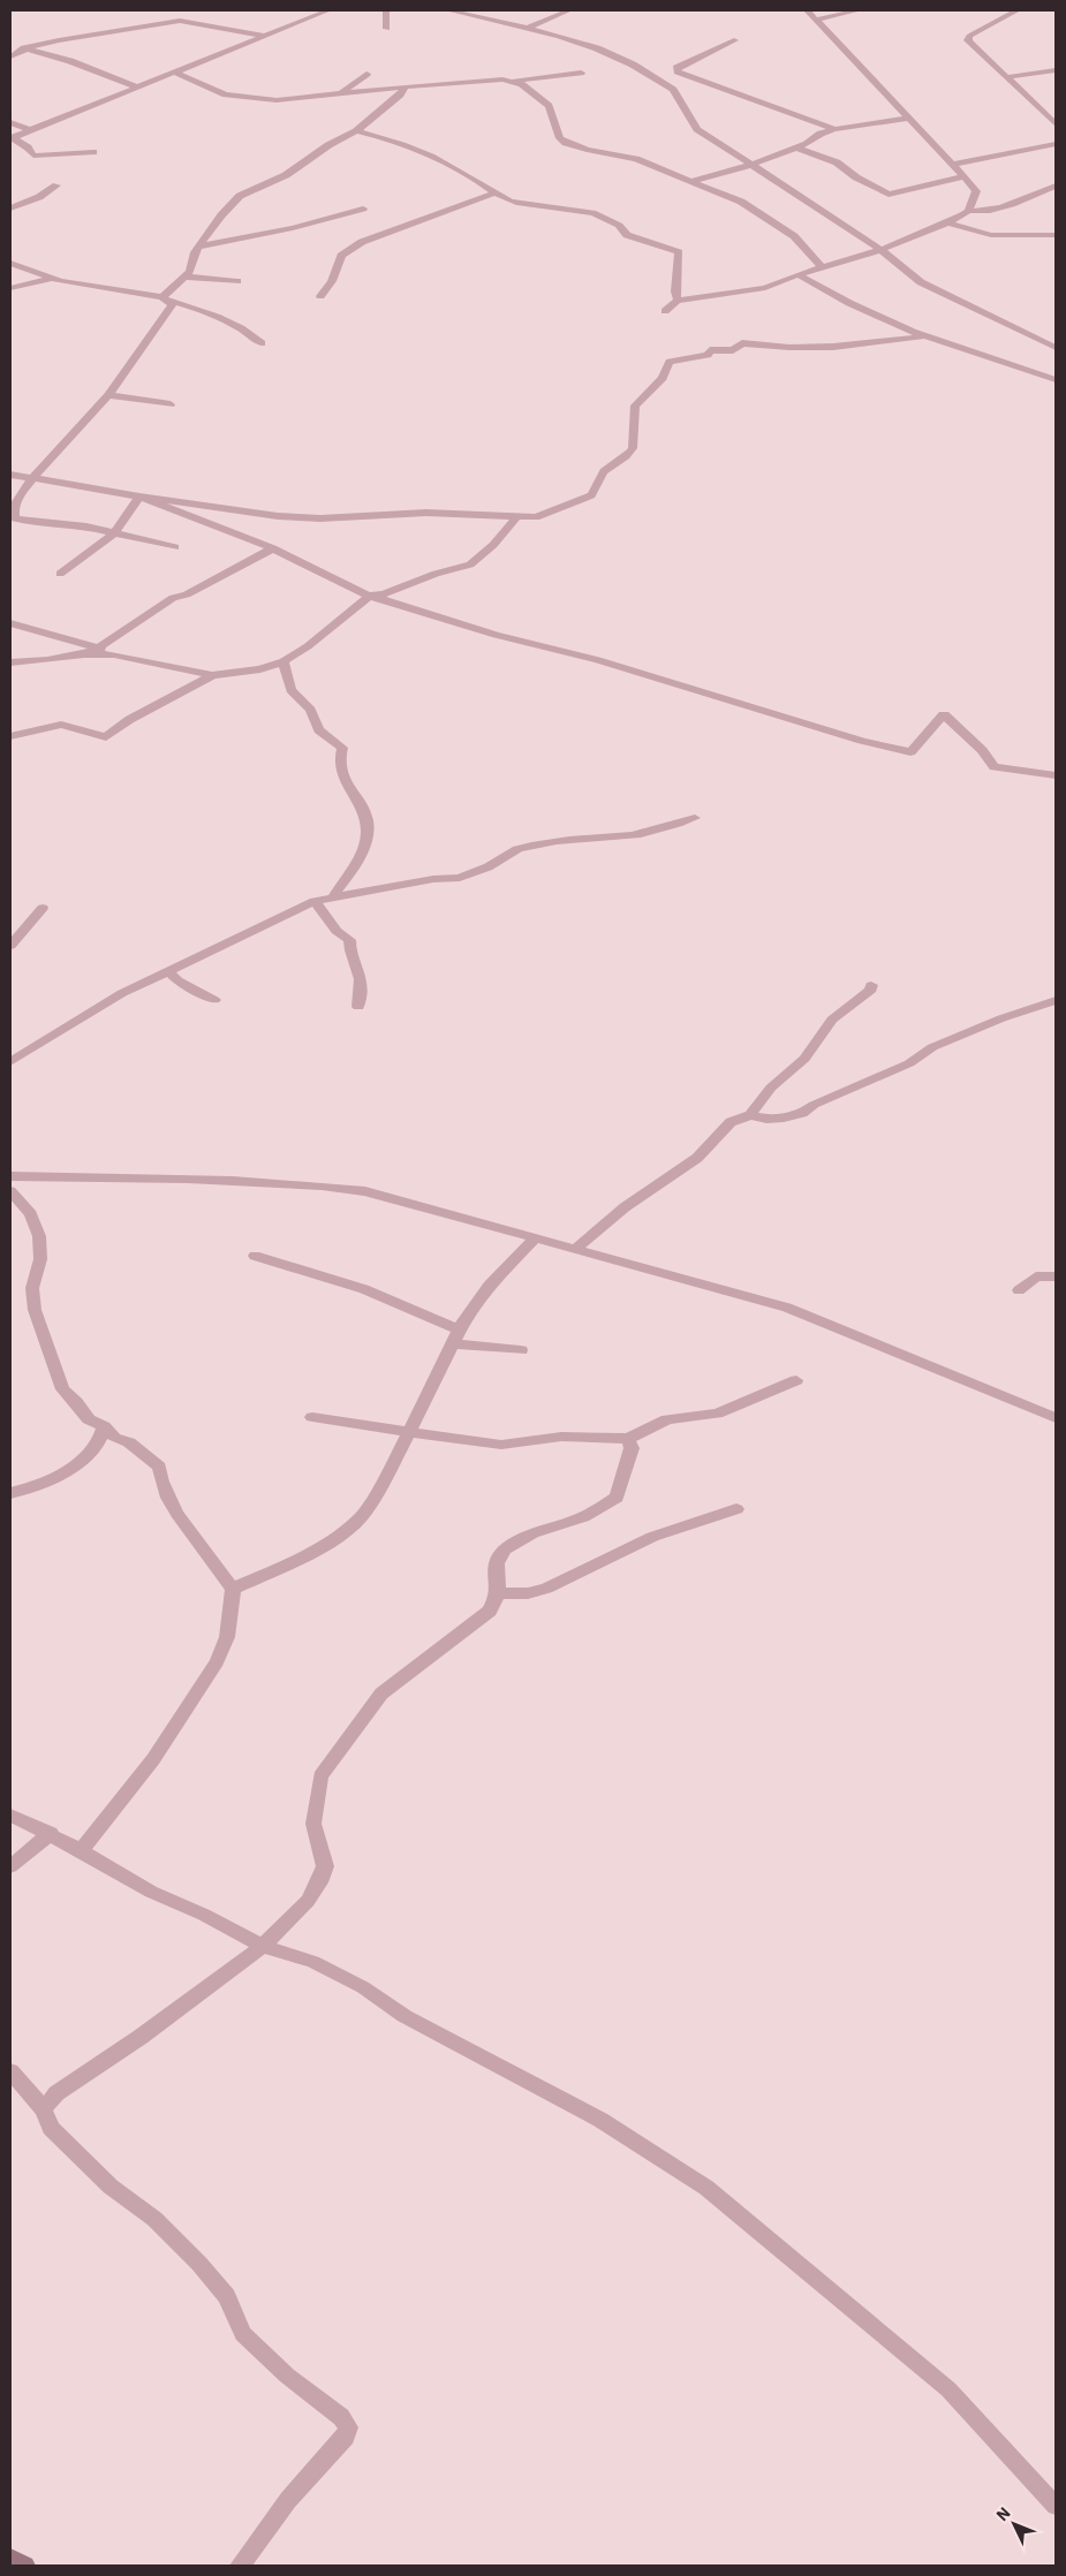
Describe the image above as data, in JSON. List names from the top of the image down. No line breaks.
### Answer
{"north":"top left"}
